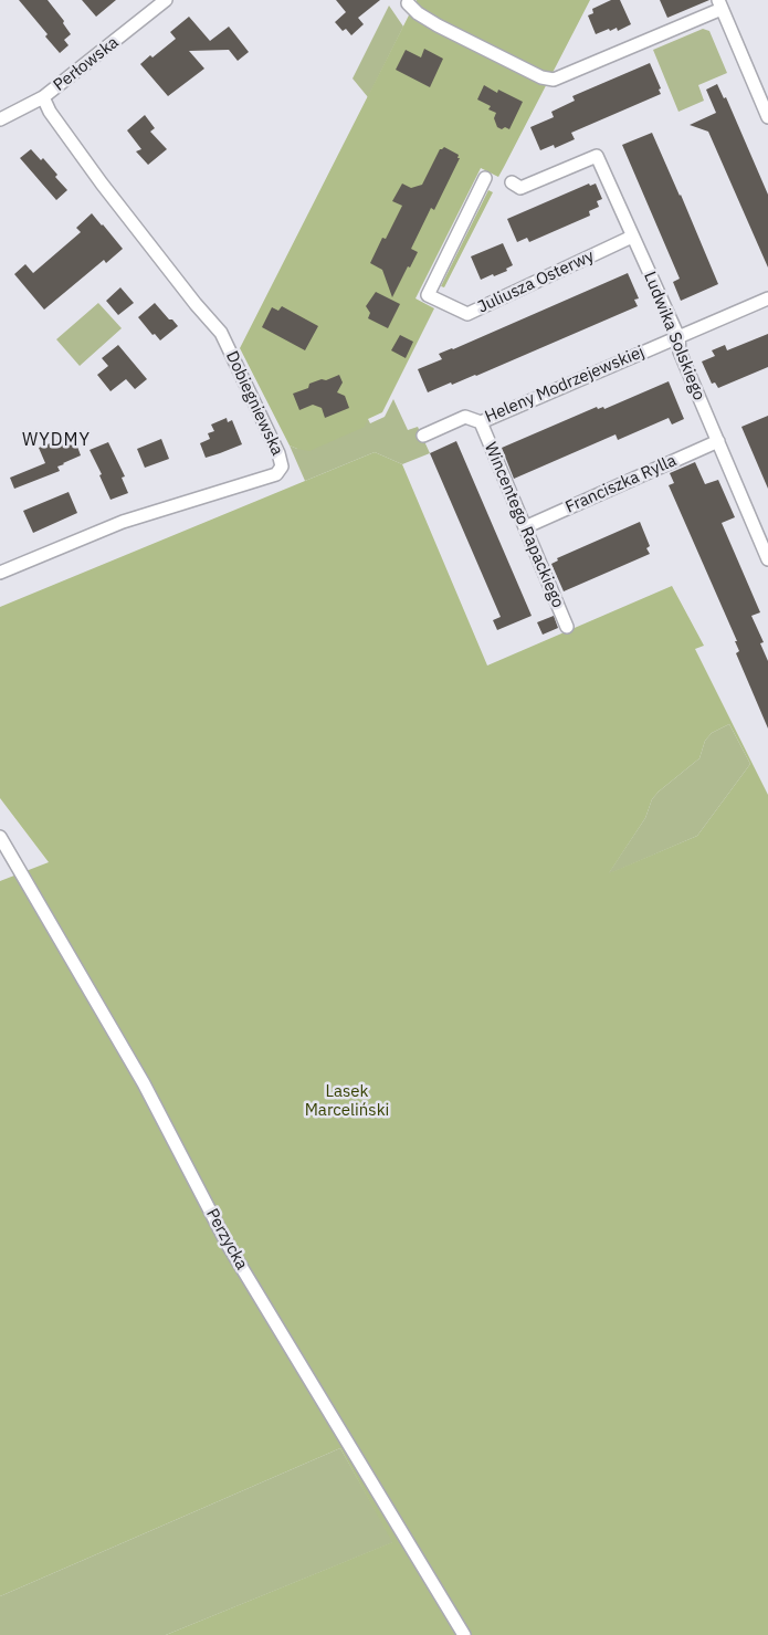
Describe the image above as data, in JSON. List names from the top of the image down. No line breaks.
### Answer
{"streets":{"street":["Perłowska","Juliusza Osterwy","Ludwika Solskiego","Heleny Modrzejewskiej","Dobiegniewska","Franciszka Rylla","Wincentego Rapackiego","Perzycka"]},"crossings":[["Perłowska","Dobiegniewska"],["Juliusza Osterwy","Ludwika Solskiego"],["Ludwika Solskiego","Heleny Modrzejewskiej"],["Ludwika Solskiego","Franciszka Rylla"],["Heleny Modrzejewskiej","Wincentego Rapackiego"],["Franciszka Rylla","Wincentego Rapackiego"]],"districts":["WYDMY"],"parks":["Lasek Marceliński"]}
